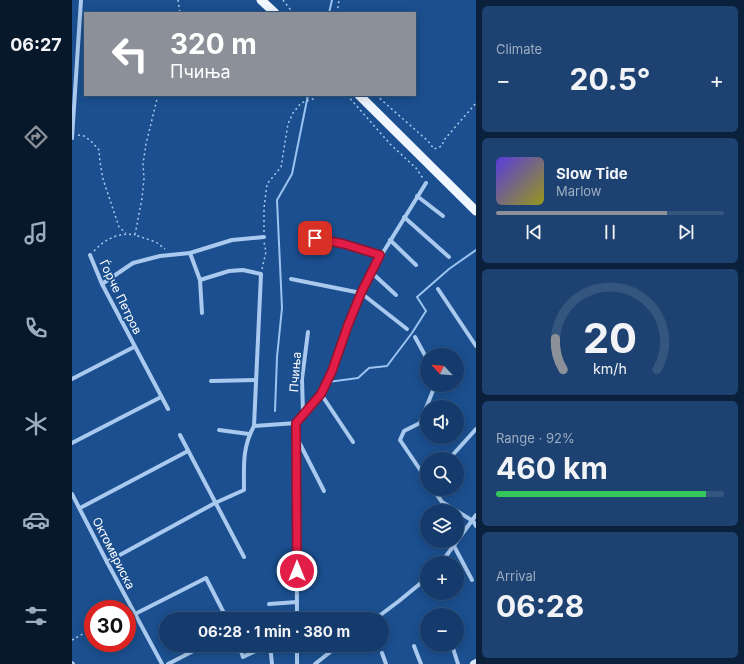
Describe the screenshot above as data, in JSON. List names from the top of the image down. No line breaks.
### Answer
{"streets":{"street":["Ѓорче Петров","Пчиња","Октомвриска"]},"north":"top left","page":{"tabs":"06:27","tile":["Climate",["Range · 92%","460 km"],["Arrival","06:28"]],"turn":["320 m","Пчиња"],"heat":["−","20.5°","+"],"song":["Slow Tide","Marlow"],"map_buttons":["+","−"],"limit":"30","trip":"06:28 · 1 min · 380 m","gauge":["20","km/h"]}}
